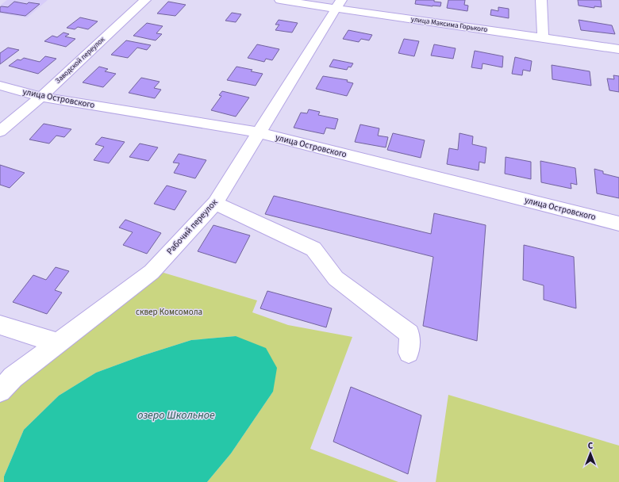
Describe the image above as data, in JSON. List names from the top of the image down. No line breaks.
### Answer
{"streets":{"street":["улица Максима Горького","Заводской переулок","улица Островского","Рабочий переулок"]},"crossings":[["улица Максима Горького","Рабочий переулок"],["Заводской переулок","улица Островского"],["улица Островского","Рабочий переулок"]],"water":["озеро Школьное"],"parks":["сквер Комсомола"],"north":"top"}
